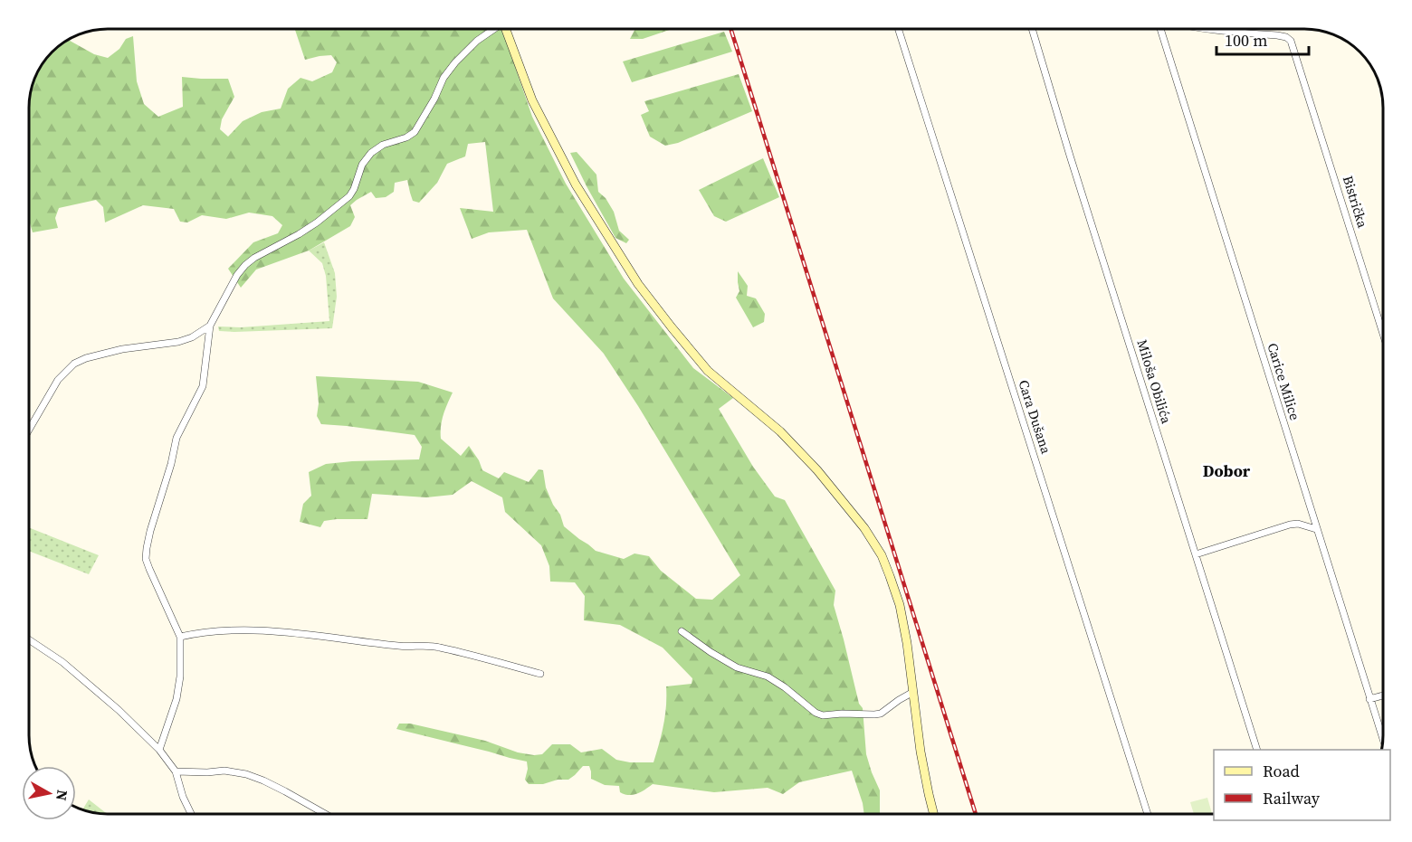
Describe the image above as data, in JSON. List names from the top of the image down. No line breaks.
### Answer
{"streets":{"street":["Bistrička","Miloša Obilića","Carice Milice","Cara Dušana"]},"districts":["Dobor"],"legend":["Road","Railway"],"scale_bar":"100 m","north":"right"}
